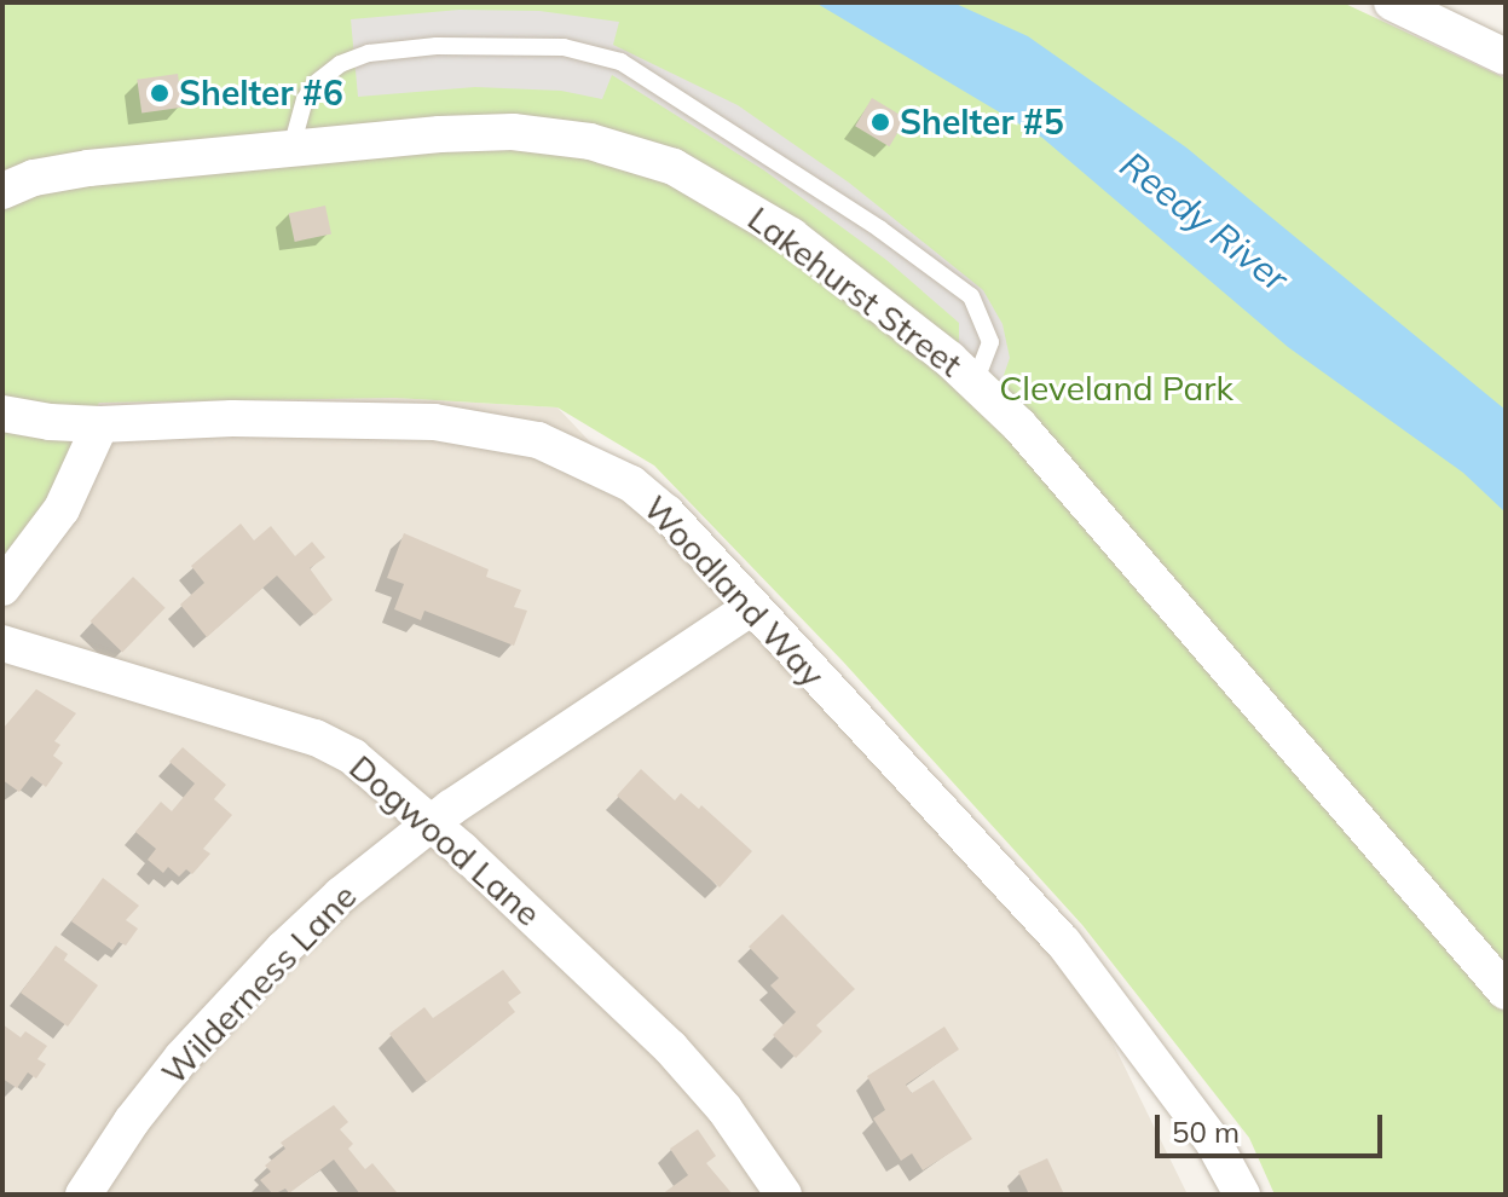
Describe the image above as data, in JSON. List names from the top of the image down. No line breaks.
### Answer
{"streets":{"street":["Lakehurst Street","Woodland Way","Dogwood Lane","Wilderness Lane"]},"crossings":[["Woodland Way","Wilderness Lane"],["Dogwood Lane","Wilderness Lane"]],"water":["Reedy River"],"parks":["Cleveland Park"],"places":["Shelter #6","Shelter #5"],"scale_bar":"50 m"}
